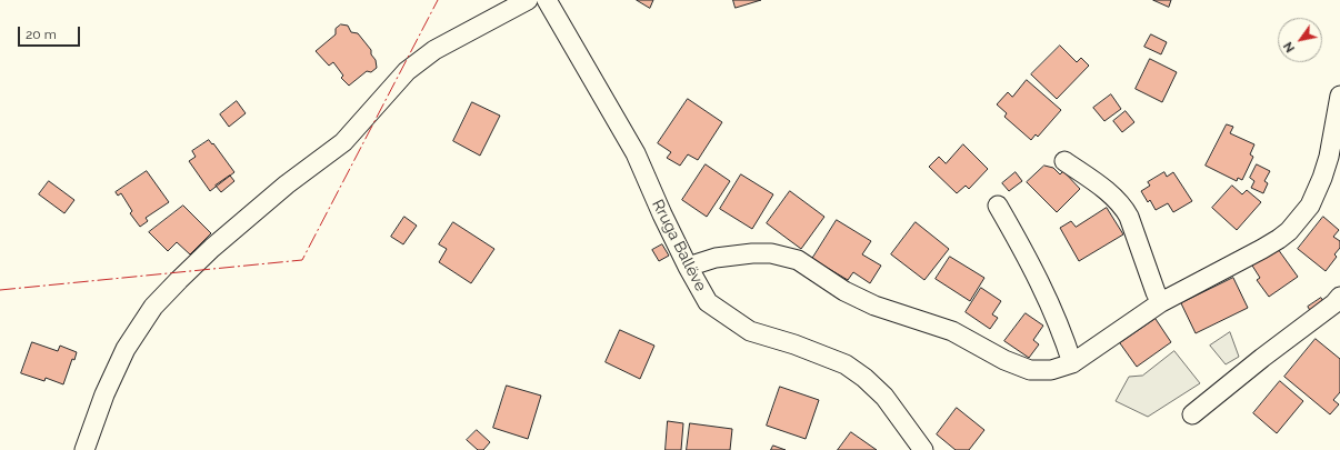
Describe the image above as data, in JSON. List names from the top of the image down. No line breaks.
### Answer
{"streets":{"street":["Rruga Ballëve"]},"scale_bar":"20 m","north":"bottom left"}
